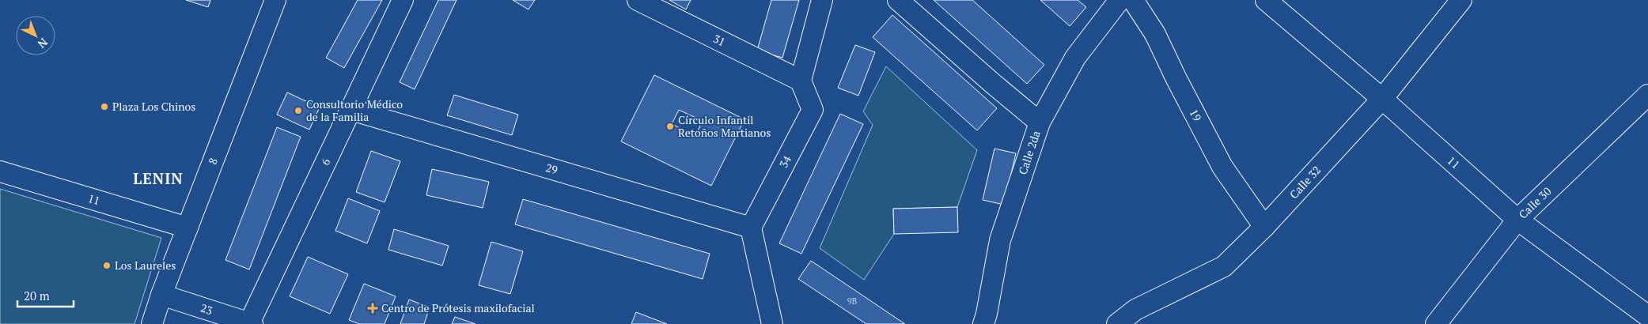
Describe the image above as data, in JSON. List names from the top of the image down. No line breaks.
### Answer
{"streets":{"street":["31","19","Calle 2da","6","34","8","11","29","Calle 32","Calle 30","23"]},"crossings":[["31","34"],["19","Calle 32"],["6","29"],["6","23"],["34","29"],["8","11"],["8","23"],["11","Calle 32"],["11","Calle 30"]],"districts":["LENIN"],"places":{"other":["Plaza Los Chinos","Consultorio Médico de la Familia","Círculo Infantil Retoños Martianos","Los Laureles"],"health":["Centro de Prótesis maxilofacial"]},"house_numbers":["9B"],"scale_bar":"20 m","north":"bottom right"}
